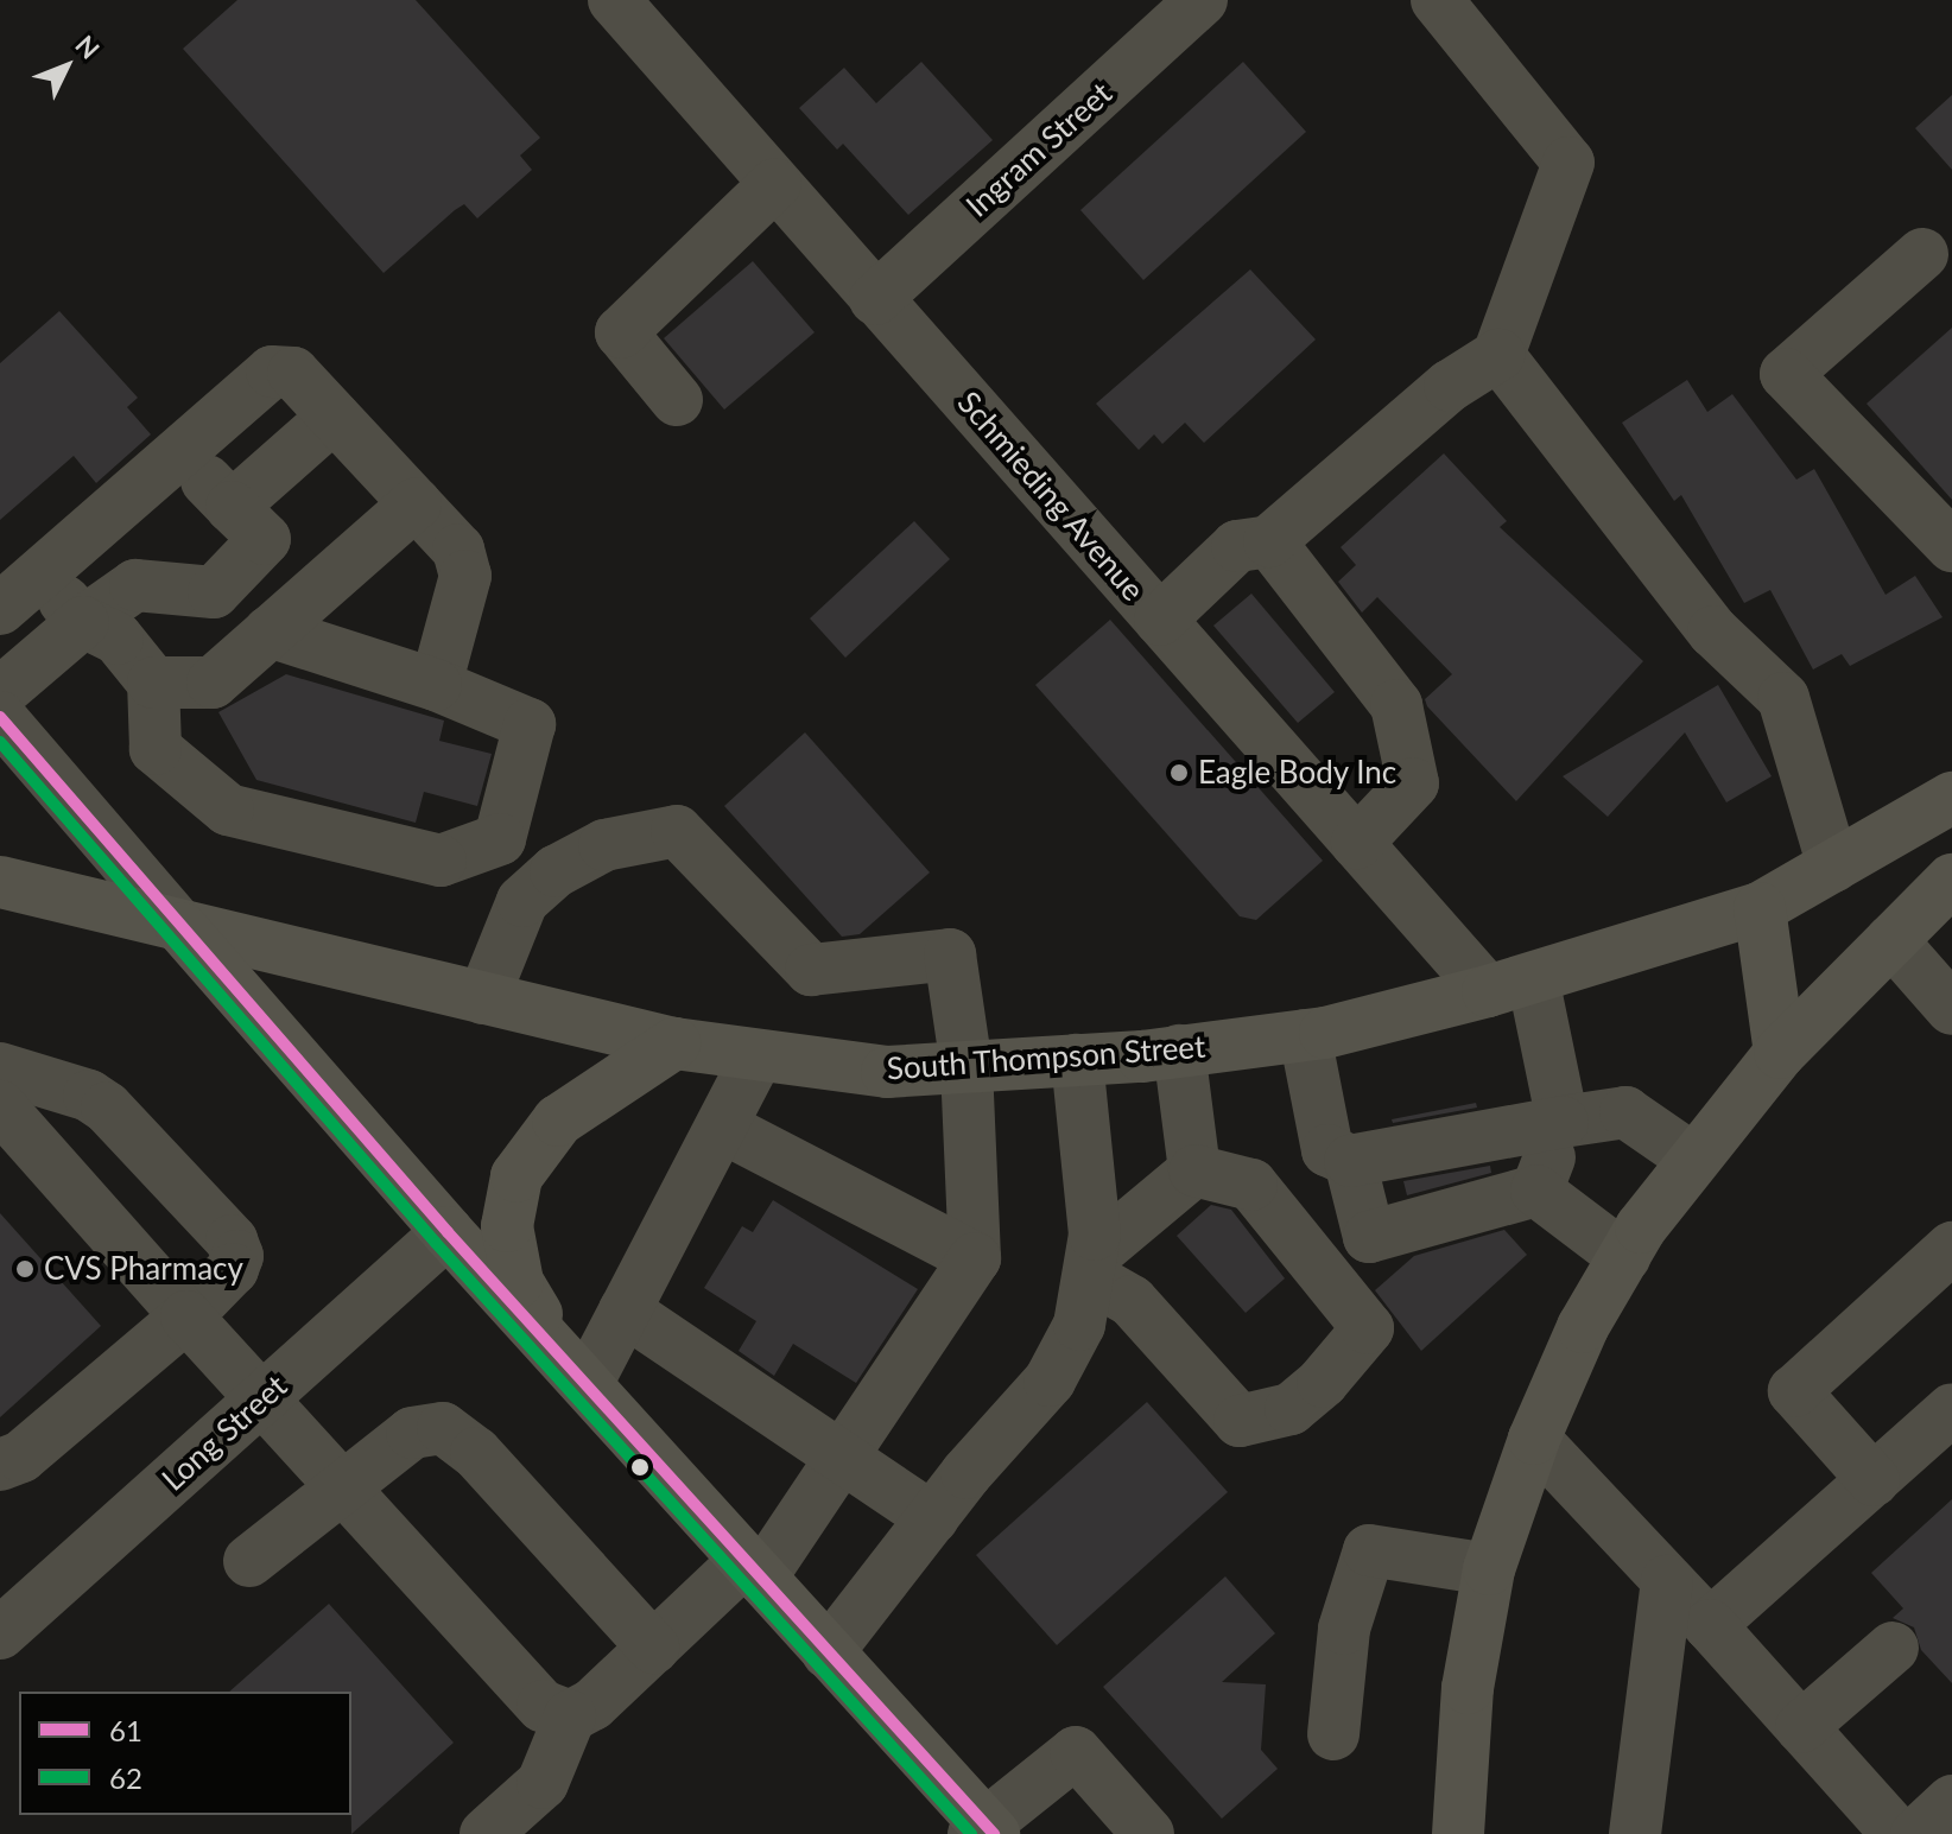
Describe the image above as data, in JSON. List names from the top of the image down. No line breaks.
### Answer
{"streets":{"highway":["South Thompson Street"],"street":["Ingram Street","Schmieding Avenue","Long Street"]},"crossings":[["Ingram Street","Schmieding Avenue"],["Schmieding Avenue","South Thompson Street"]],"places":["Eagle Body Inc","CVS Pharmacy"],"lines":["transit line 61","transit line 62"],"legend":["61","62"],"north":"top right"}
